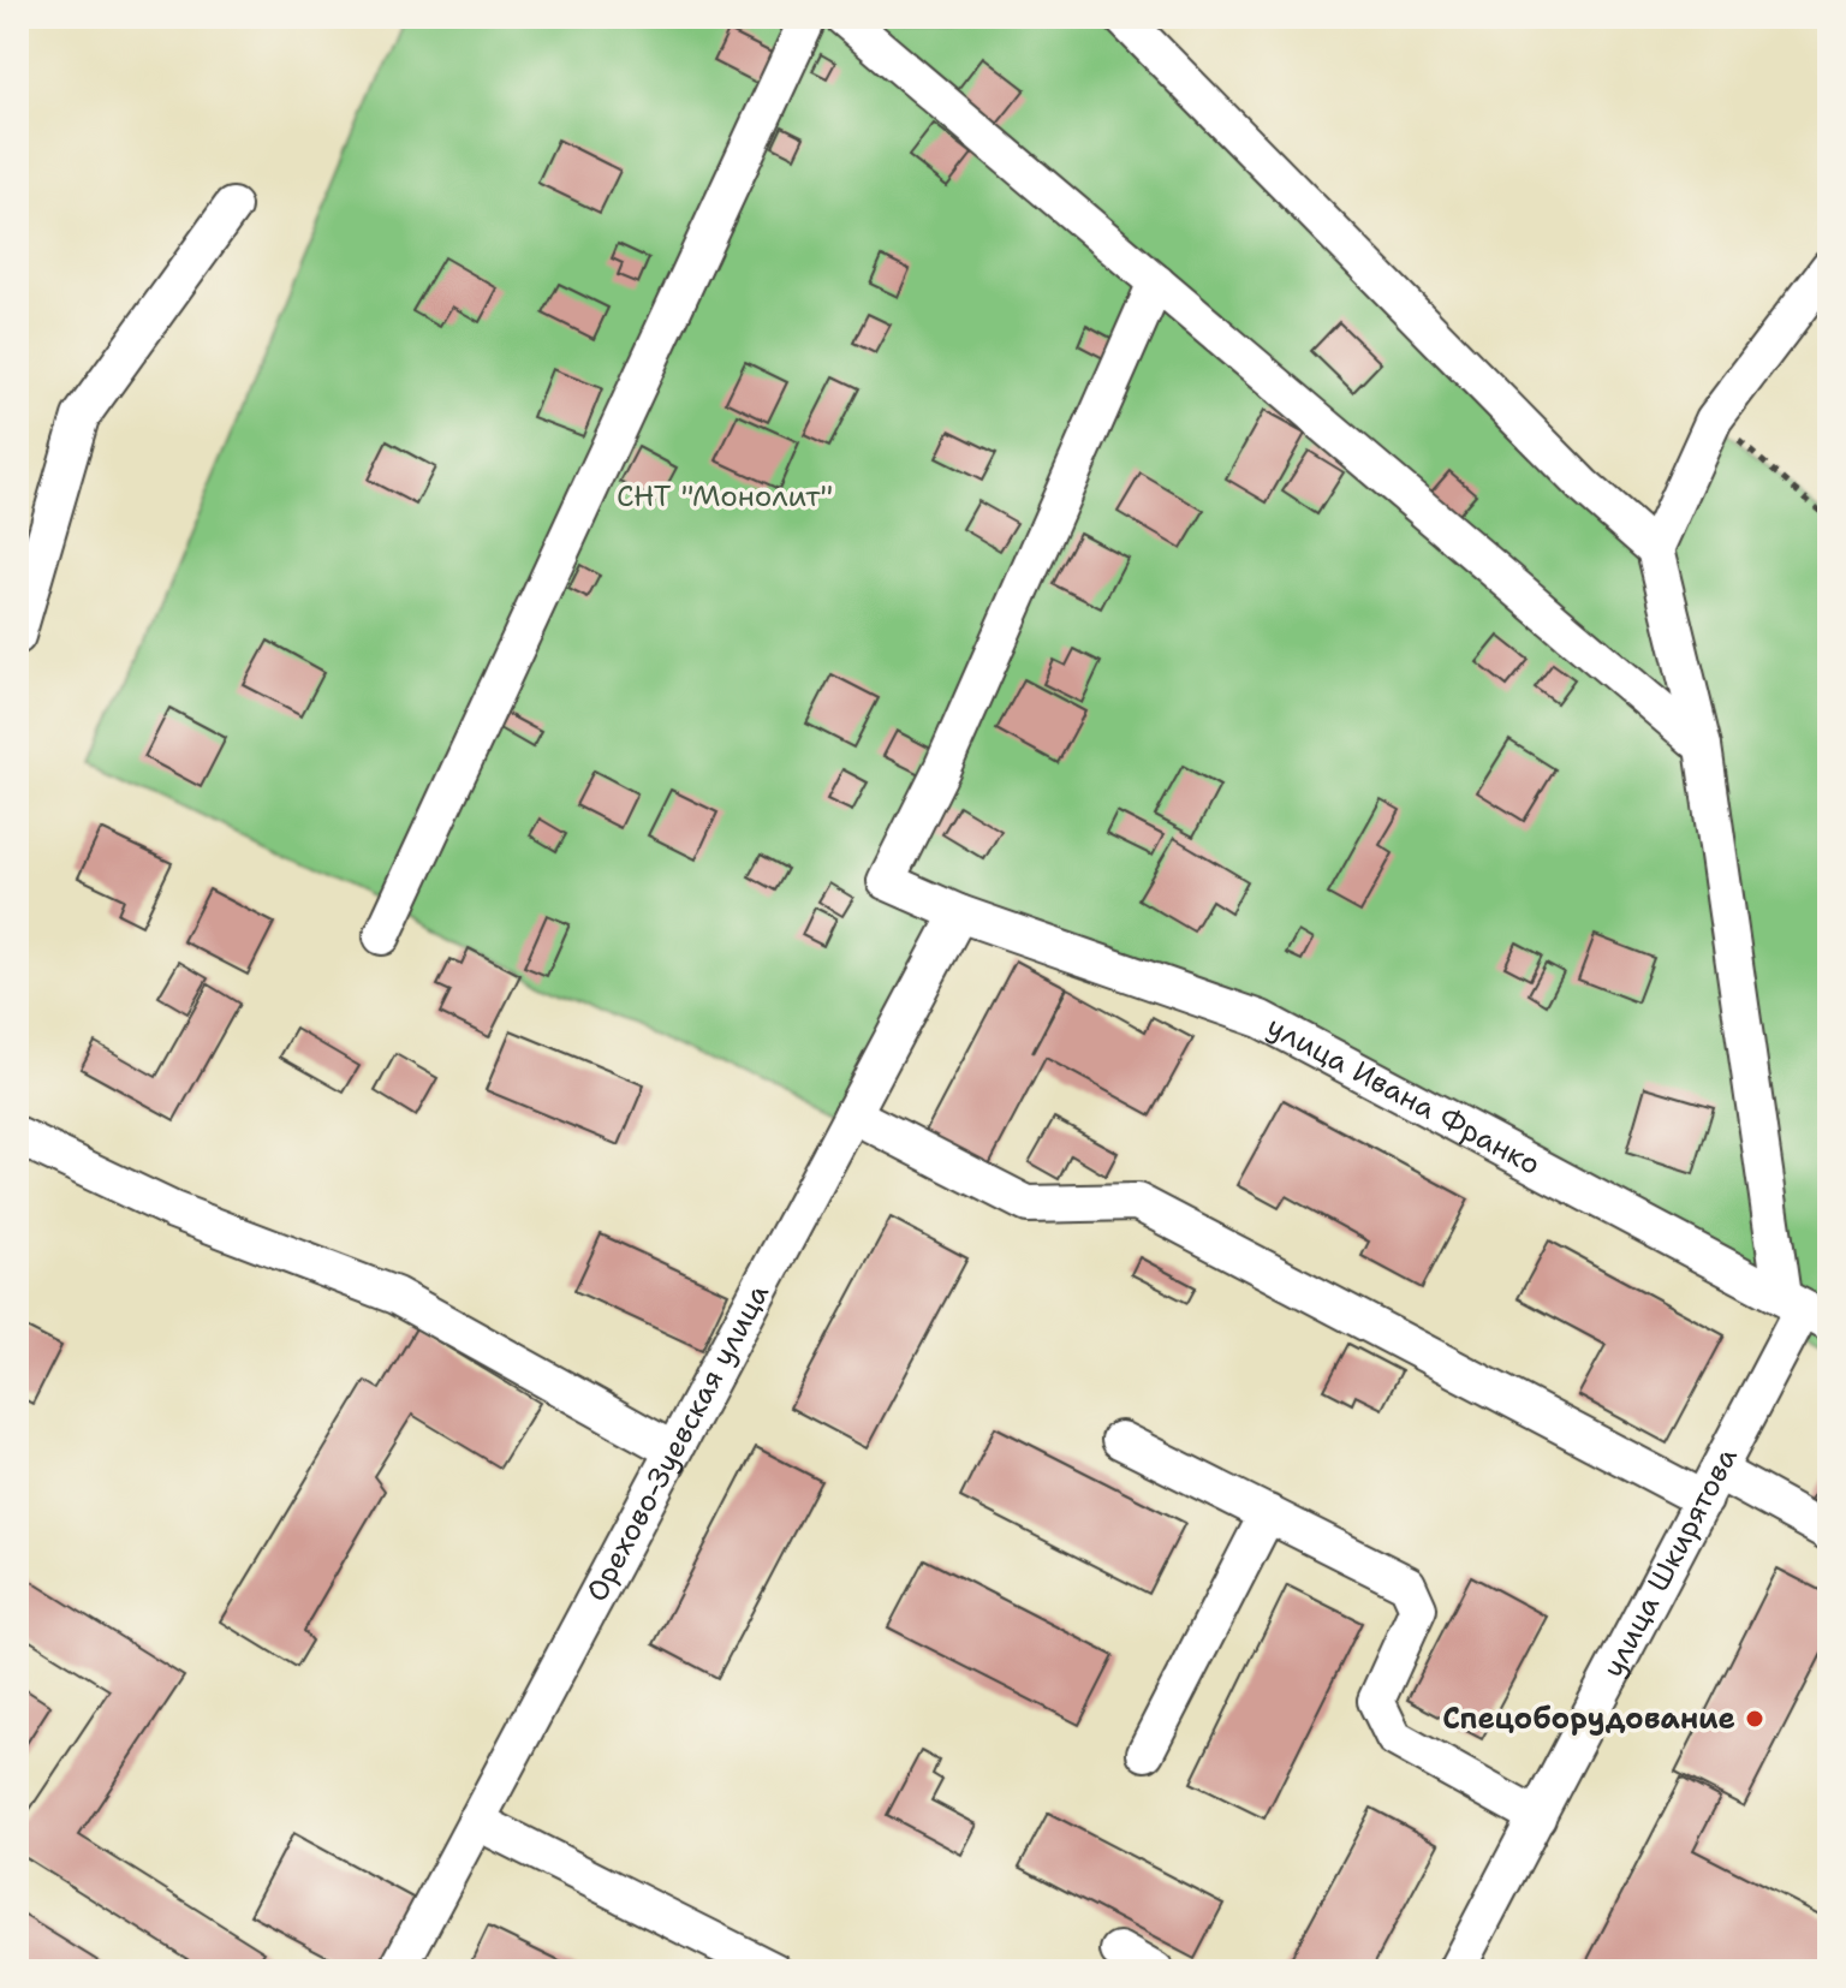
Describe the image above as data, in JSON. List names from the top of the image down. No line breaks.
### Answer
{"streets":{"street":["улица Ивана Франко","Орехово-Зуевская улица","улица Шкирятова"]},"crossings":[["улица Ивана Франко","Орехово-Зуевская улица"],["улица Ивана Франко","улица Шкирятова"]],"parks":["СНТ \"Монолит\""],"places":["Спецоборудование"]}
